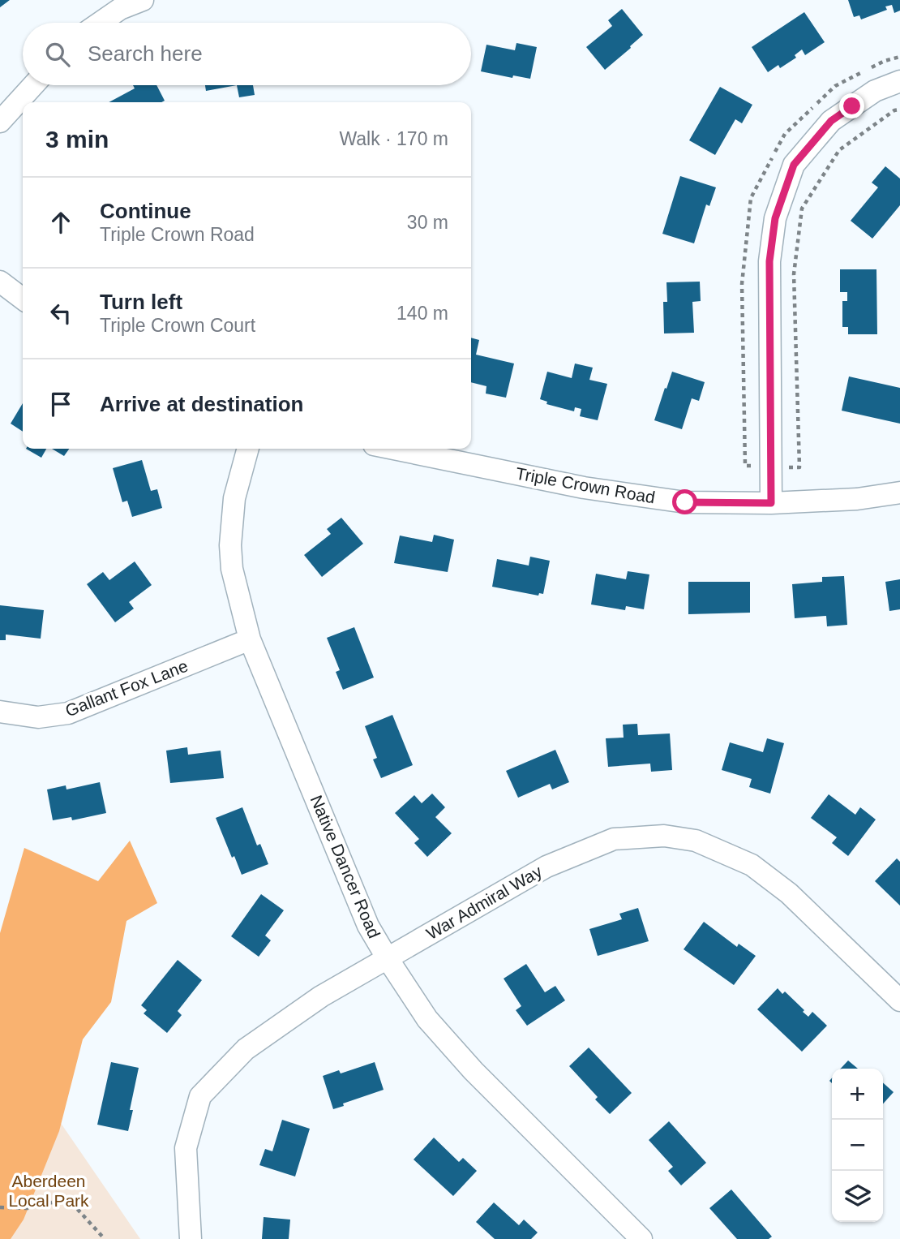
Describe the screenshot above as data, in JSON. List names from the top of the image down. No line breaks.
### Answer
{"streets":{"street":["Triple Crown Road","Gallant Fox Lane","Native Dancer Road","War Admiral Way"]},"crossings":[["Gallant Fox Lane","Native Dancer Road"],["Native Dancer Road","War Admiral Way"]],"parks":["Aberdeen Local Park"],"page":{"search":"Search here","heading":["3 min","Walk · 170 m"],"list":[["Continue","Triple Crown Road","30 m"],["Turn left","Triple Crown Court","140 m"],"Arrive at destination"],"map_buttons":["+","−"]}}
